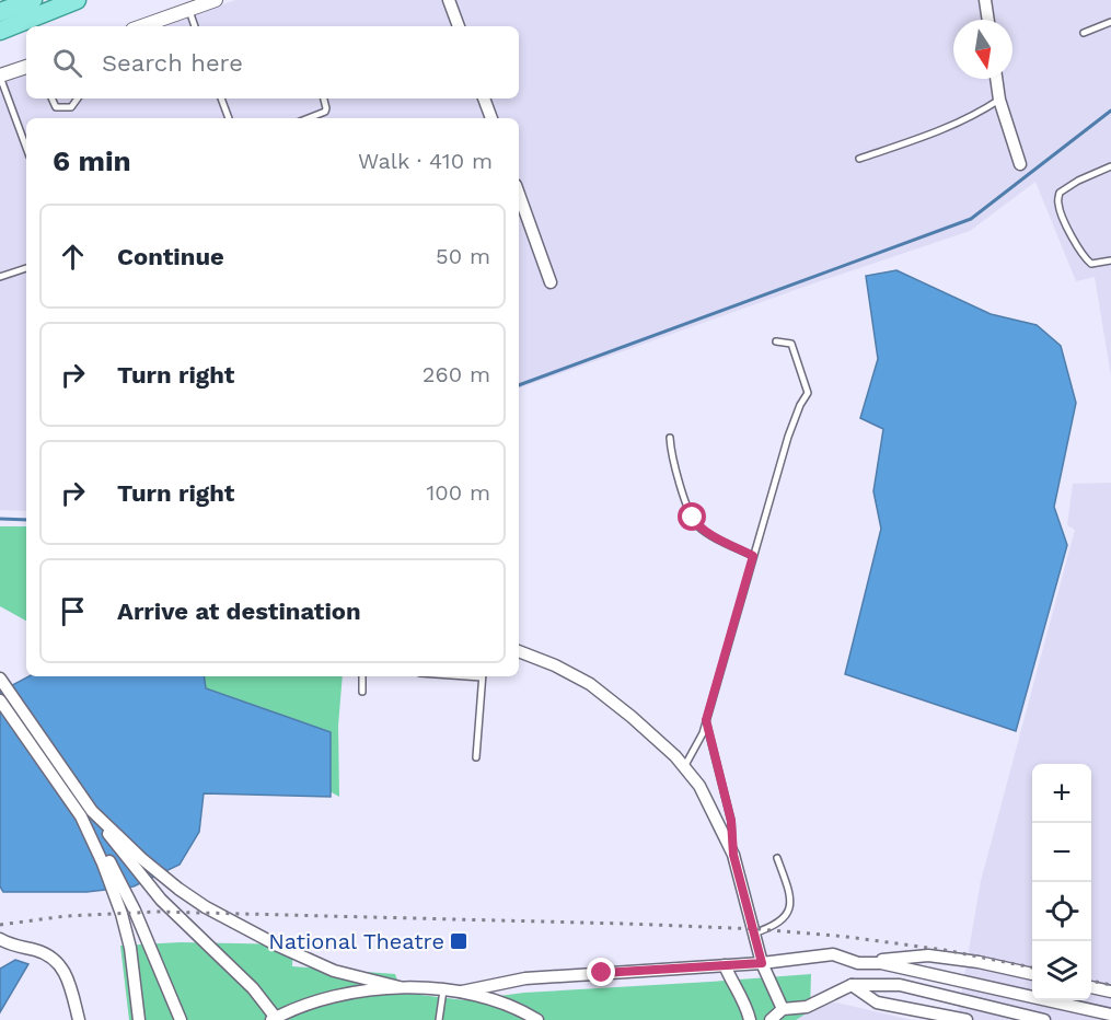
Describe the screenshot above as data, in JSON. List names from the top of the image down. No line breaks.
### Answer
{"places":{"transit":["National Theatre"]},"north":"bottom","page":{"search":"Search here","heading":["6 min","Walk · 410 m"],"list":[["Continue","50 m"],["Turn right","260 m"],["Turn right","100 m"],"Arrive at destination"],"map_buttons":["+","−"]}}
